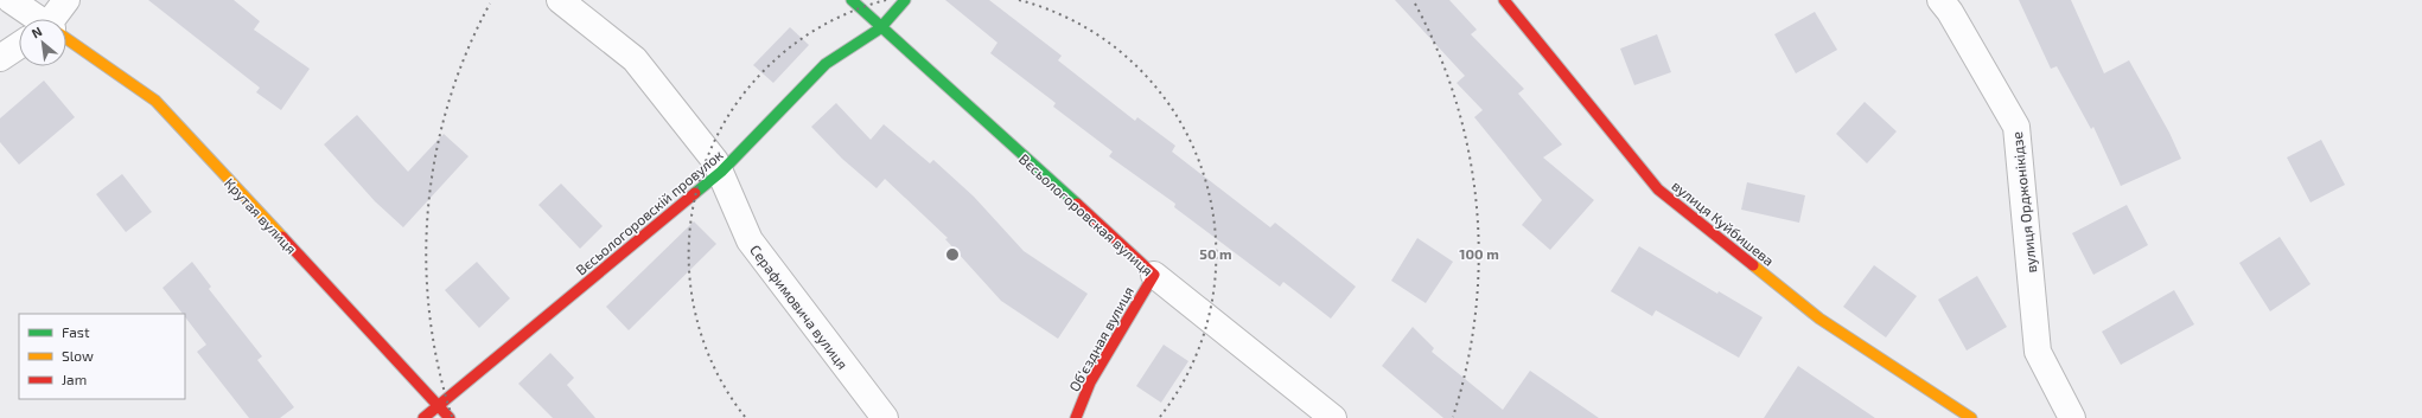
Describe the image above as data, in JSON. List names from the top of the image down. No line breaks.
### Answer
{"streets":{"street":["вулиця Орджонікідзе","Вєсьологоровскій провулок","Вєсьологоровская вулиця","Крутая вулиця","вулиця Куйбишева","Серафимовича вулиця","Об'єздная вулиця"]},"crossings":[["Вєсьологоровскій провулок","Вєсьологоровская вулиця"],["Вєсьологоровскій провулок","Крутая вулиця"],["Вєсьологоровскій провулок","Серафимовича вулиця"],["Вєсьологоровская вулиця","Об'єздная вулиця"]],"legend":["Fast","Slow","Jam"],"north":"top left","rings":["50 m","100 m"]}
